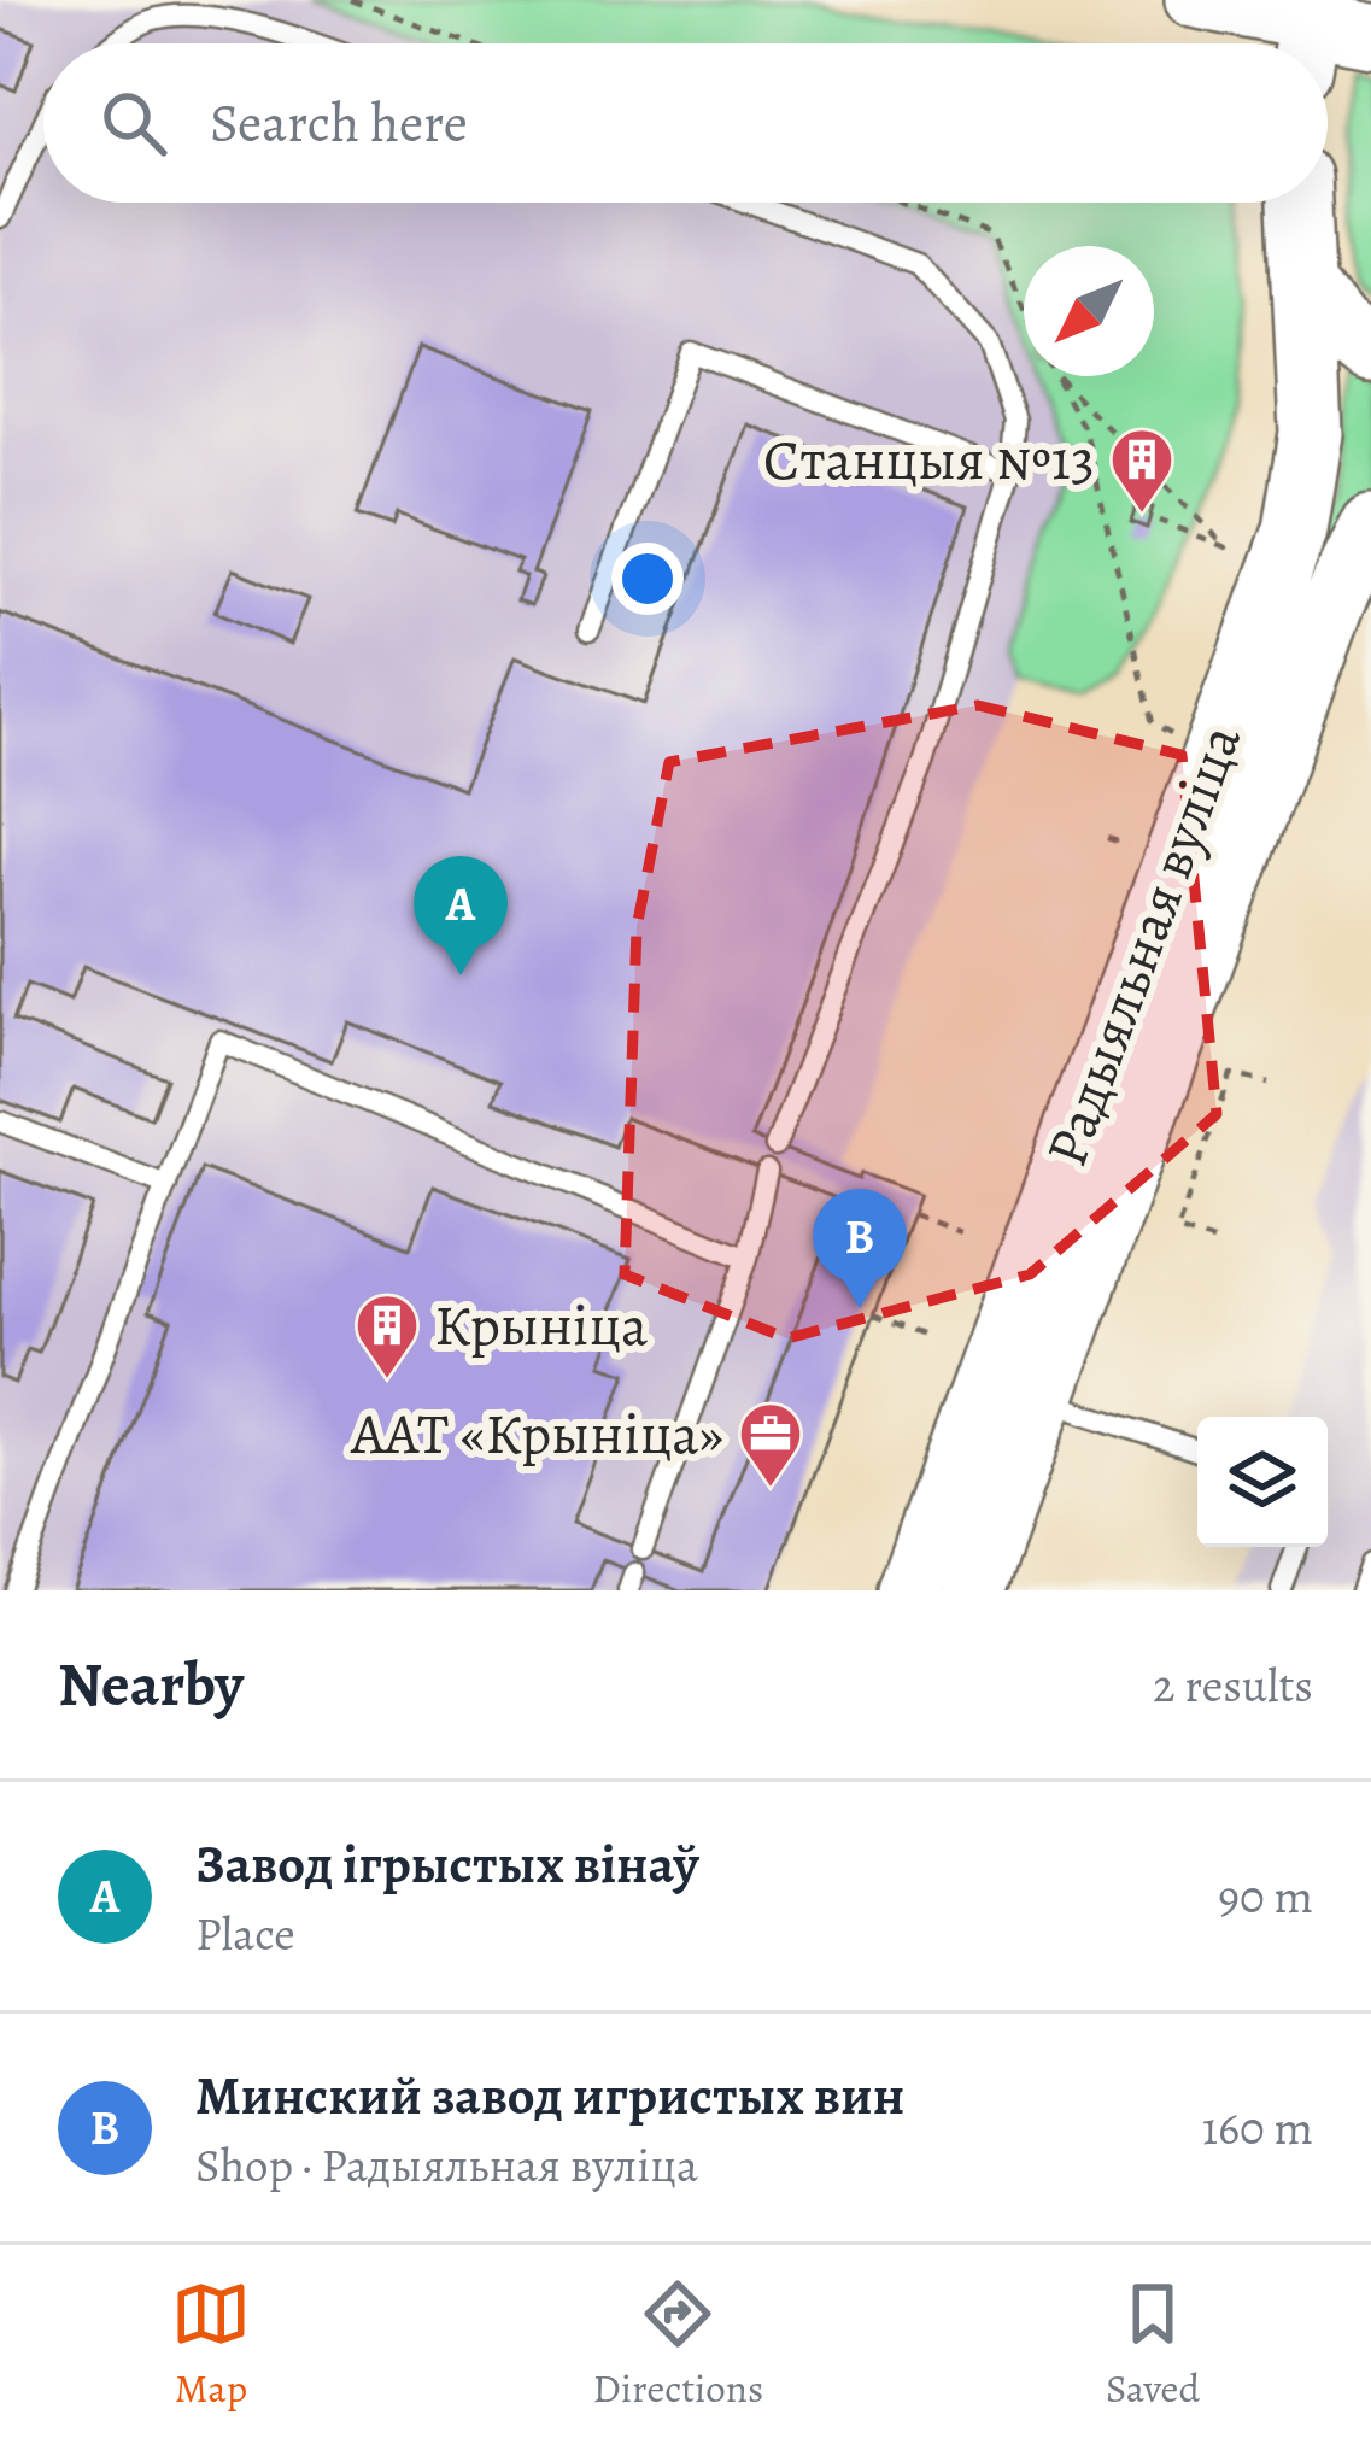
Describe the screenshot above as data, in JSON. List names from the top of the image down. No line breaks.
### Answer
{"streets":{"main road":["Радыяльная вуліца"]},"places":{"building":["Станцыя №13","Крыніца"],"office":["ААТ «Крыніца»"]},"north":"bottom left","page":{"search":"Search here","pins":["A","B"],"heading":["Nearby","2 results"],"list":[{"mark":"A","name":"Завод ігрыстых вінаў","note":"Place","value":"90 m"},{"mark":"B","name":"Минский завод игристых вин","note":"Shop · Радыяльная вуліца","value":"160 m"}],"nav":["Map","Directions","Saved"]}}
